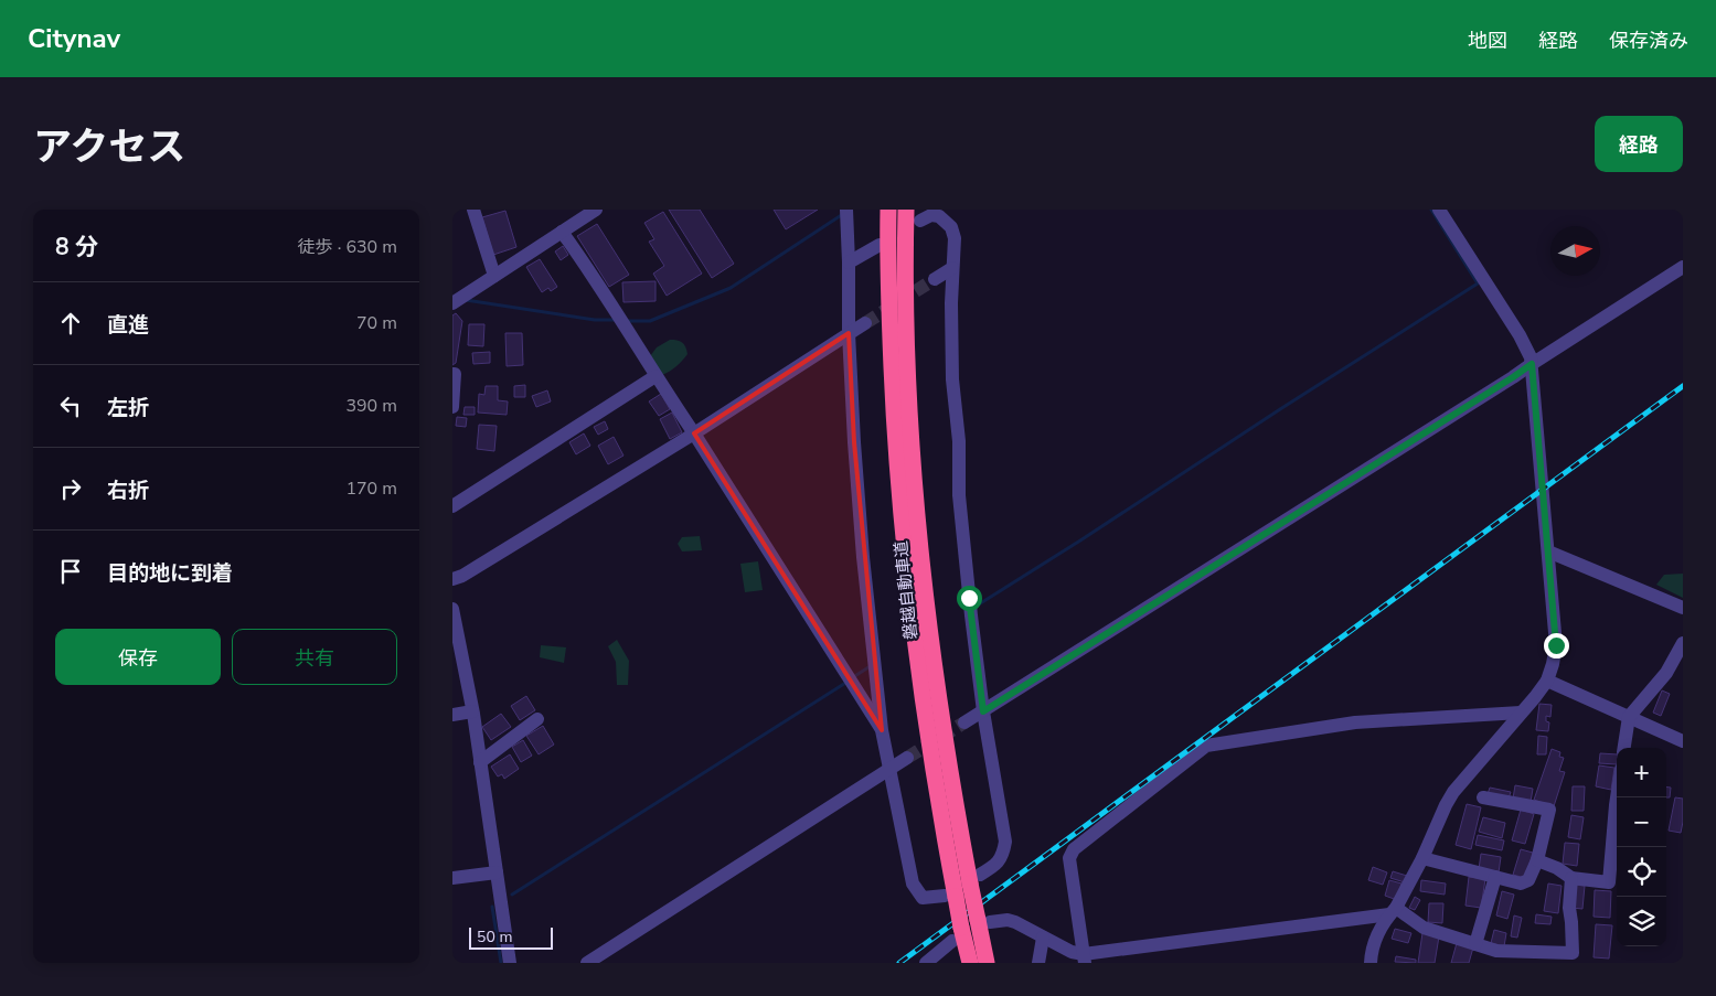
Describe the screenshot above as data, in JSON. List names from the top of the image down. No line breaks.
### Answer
{"streets":{"highway":["磐越自動車道"]},"scale_bar":"50 m","north":"right","page":{"header":"Citynav","nav":["地図","経路","保存済み"],"title":"アクセス","buttons":["経路",["保存","共有"]],"heading":["8 分","徒歩 · 630 m"],"list":[["直進","70 m"],["左折","390 m"],["右折","170 m"],"目的地に到着"],"map_buttons":["+","−"],"scale":"50 m"}}
